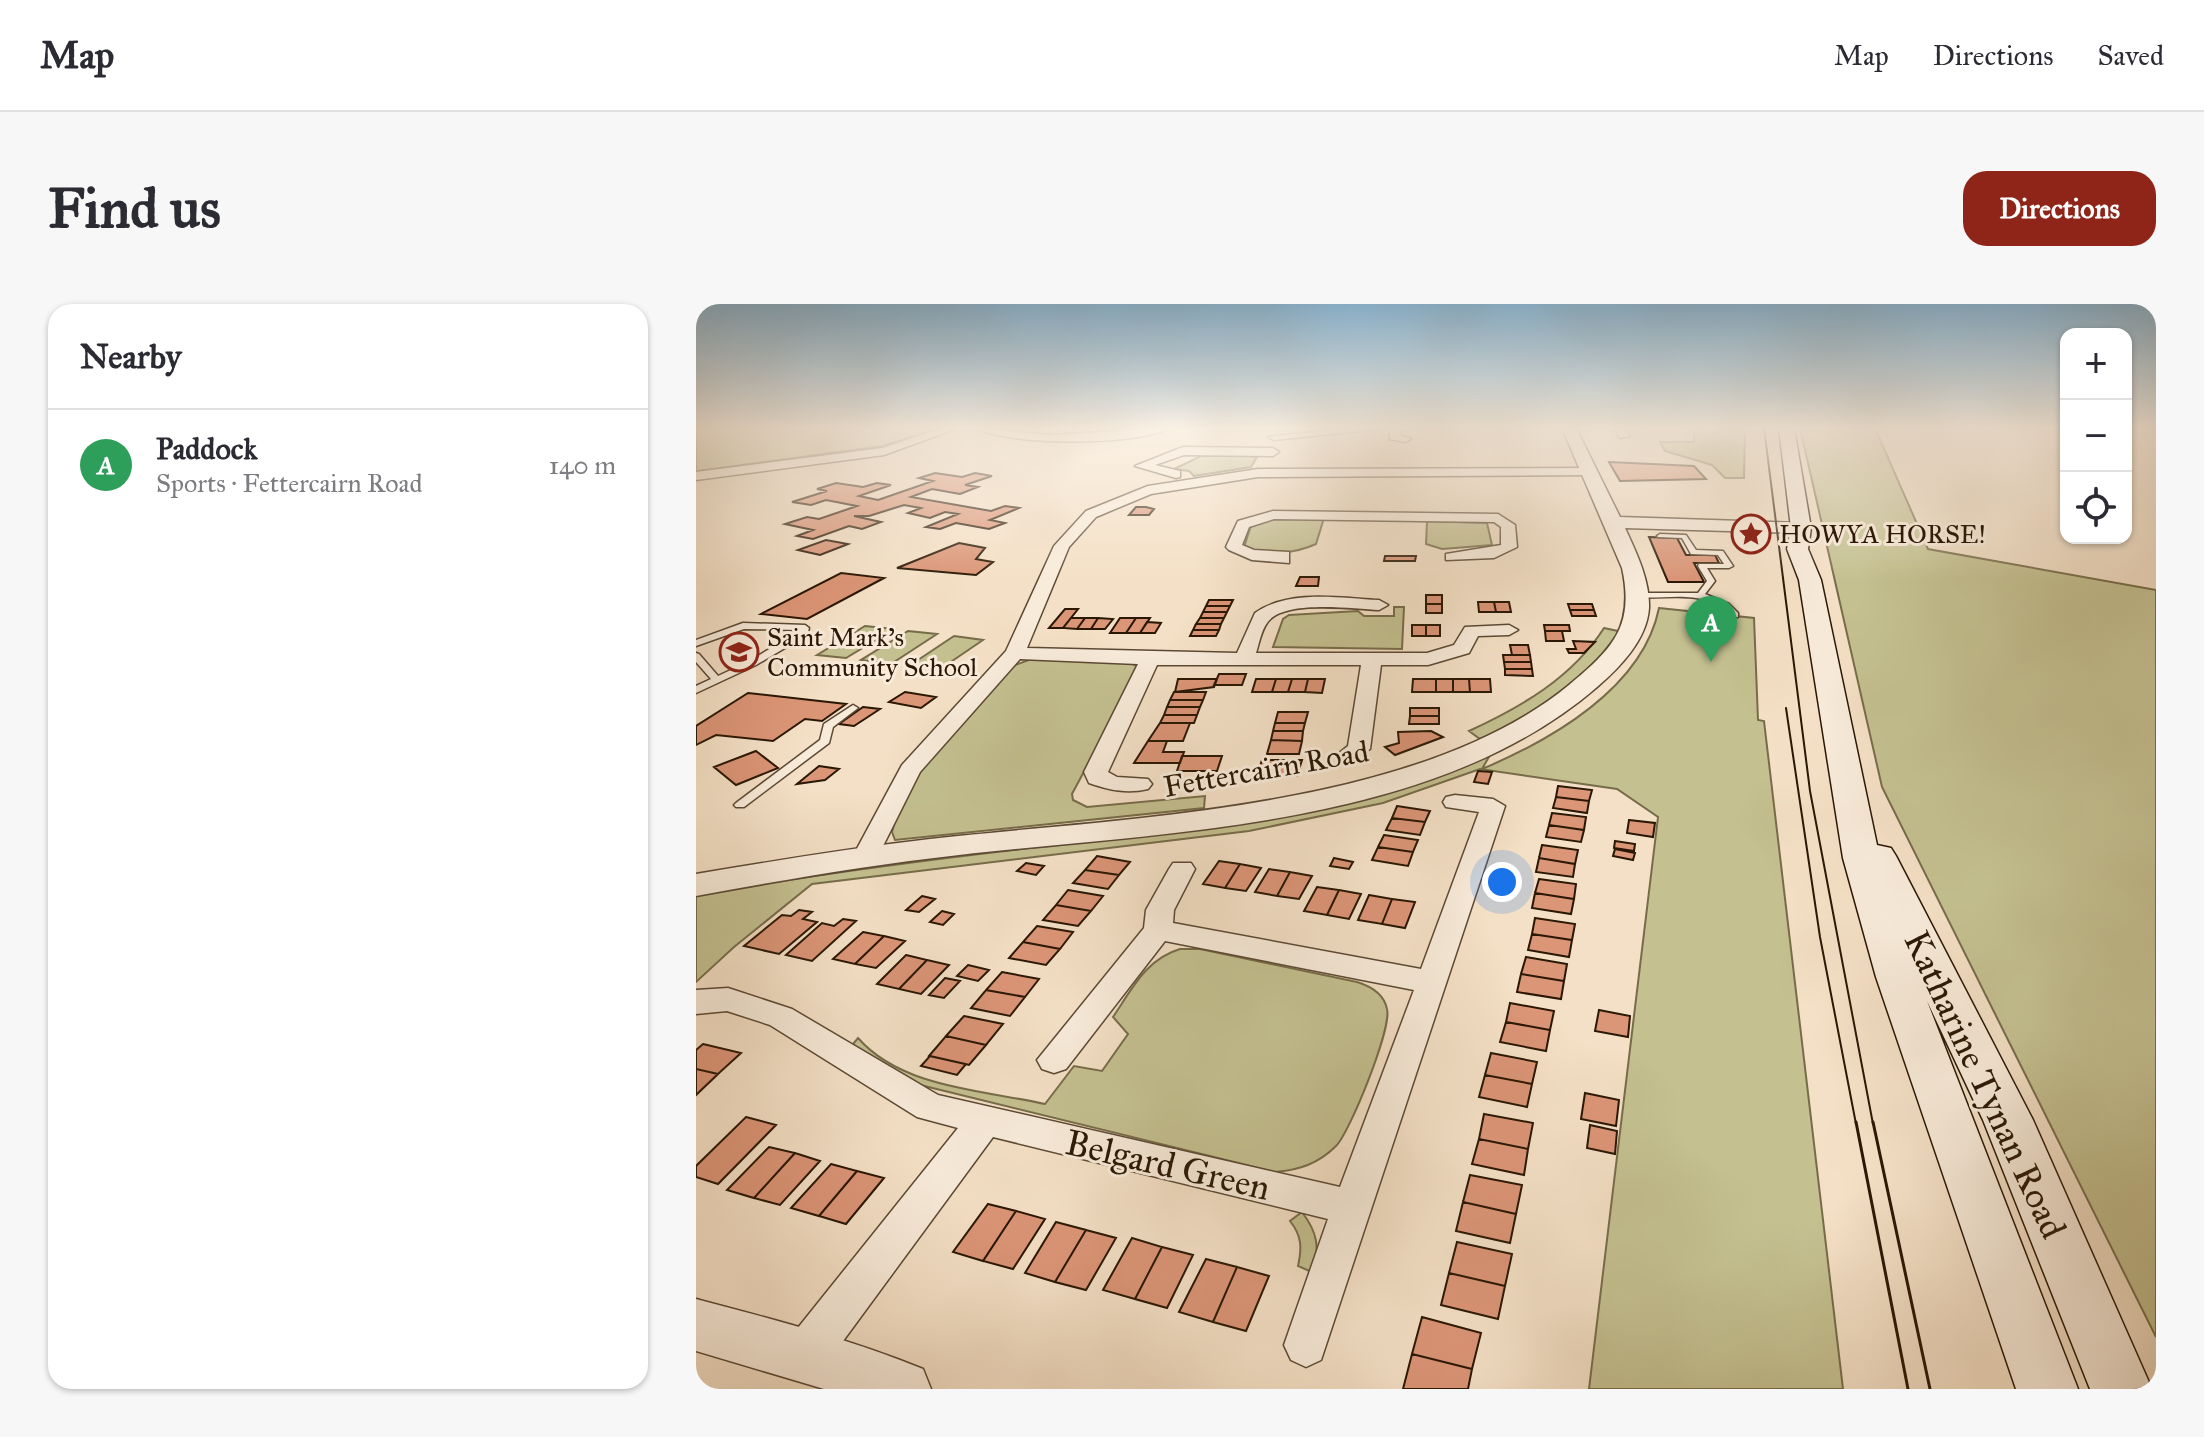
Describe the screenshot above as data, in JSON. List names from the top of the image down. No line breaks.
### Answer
{"streets":{"main road":["Katharine Tynan Road"],"street":["Fettercairn Road","Belgard Green"]},"places":{"place":["HOWYA HORSE!"],"school or university":["Saint Mark's Community School"]},"page":{"header":"Map","nav":["Map","Directions","Saved"],"buttons":"Directions","title":"Find us","heading":"Nearby","map_buttons":["+","−"],"list":[{"mark":"A","name":"Paddock","note":"Sports · Fettercairn Road","value":"140 m"}],"pins":"A"}}
